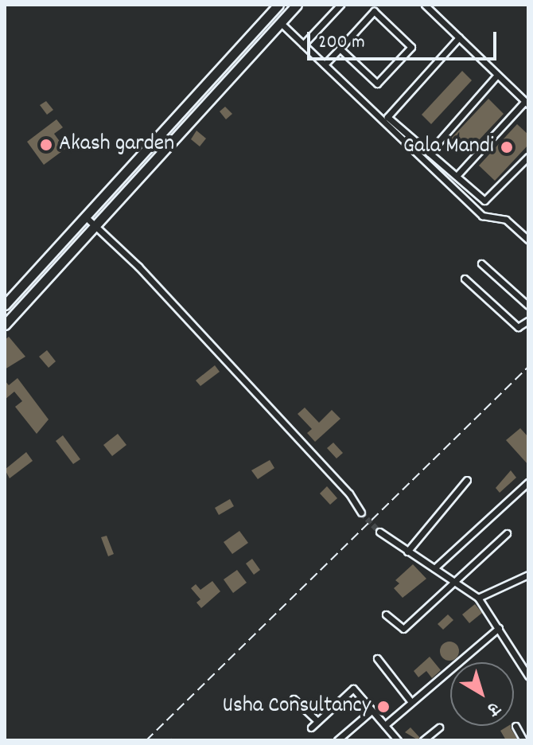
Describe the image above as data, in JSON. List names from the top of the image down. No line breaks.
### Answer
{"places":["Akash garden","Gala Mandi","Usha Consultancy"],"scale_bar":"200 m","north":"bottom right"}
